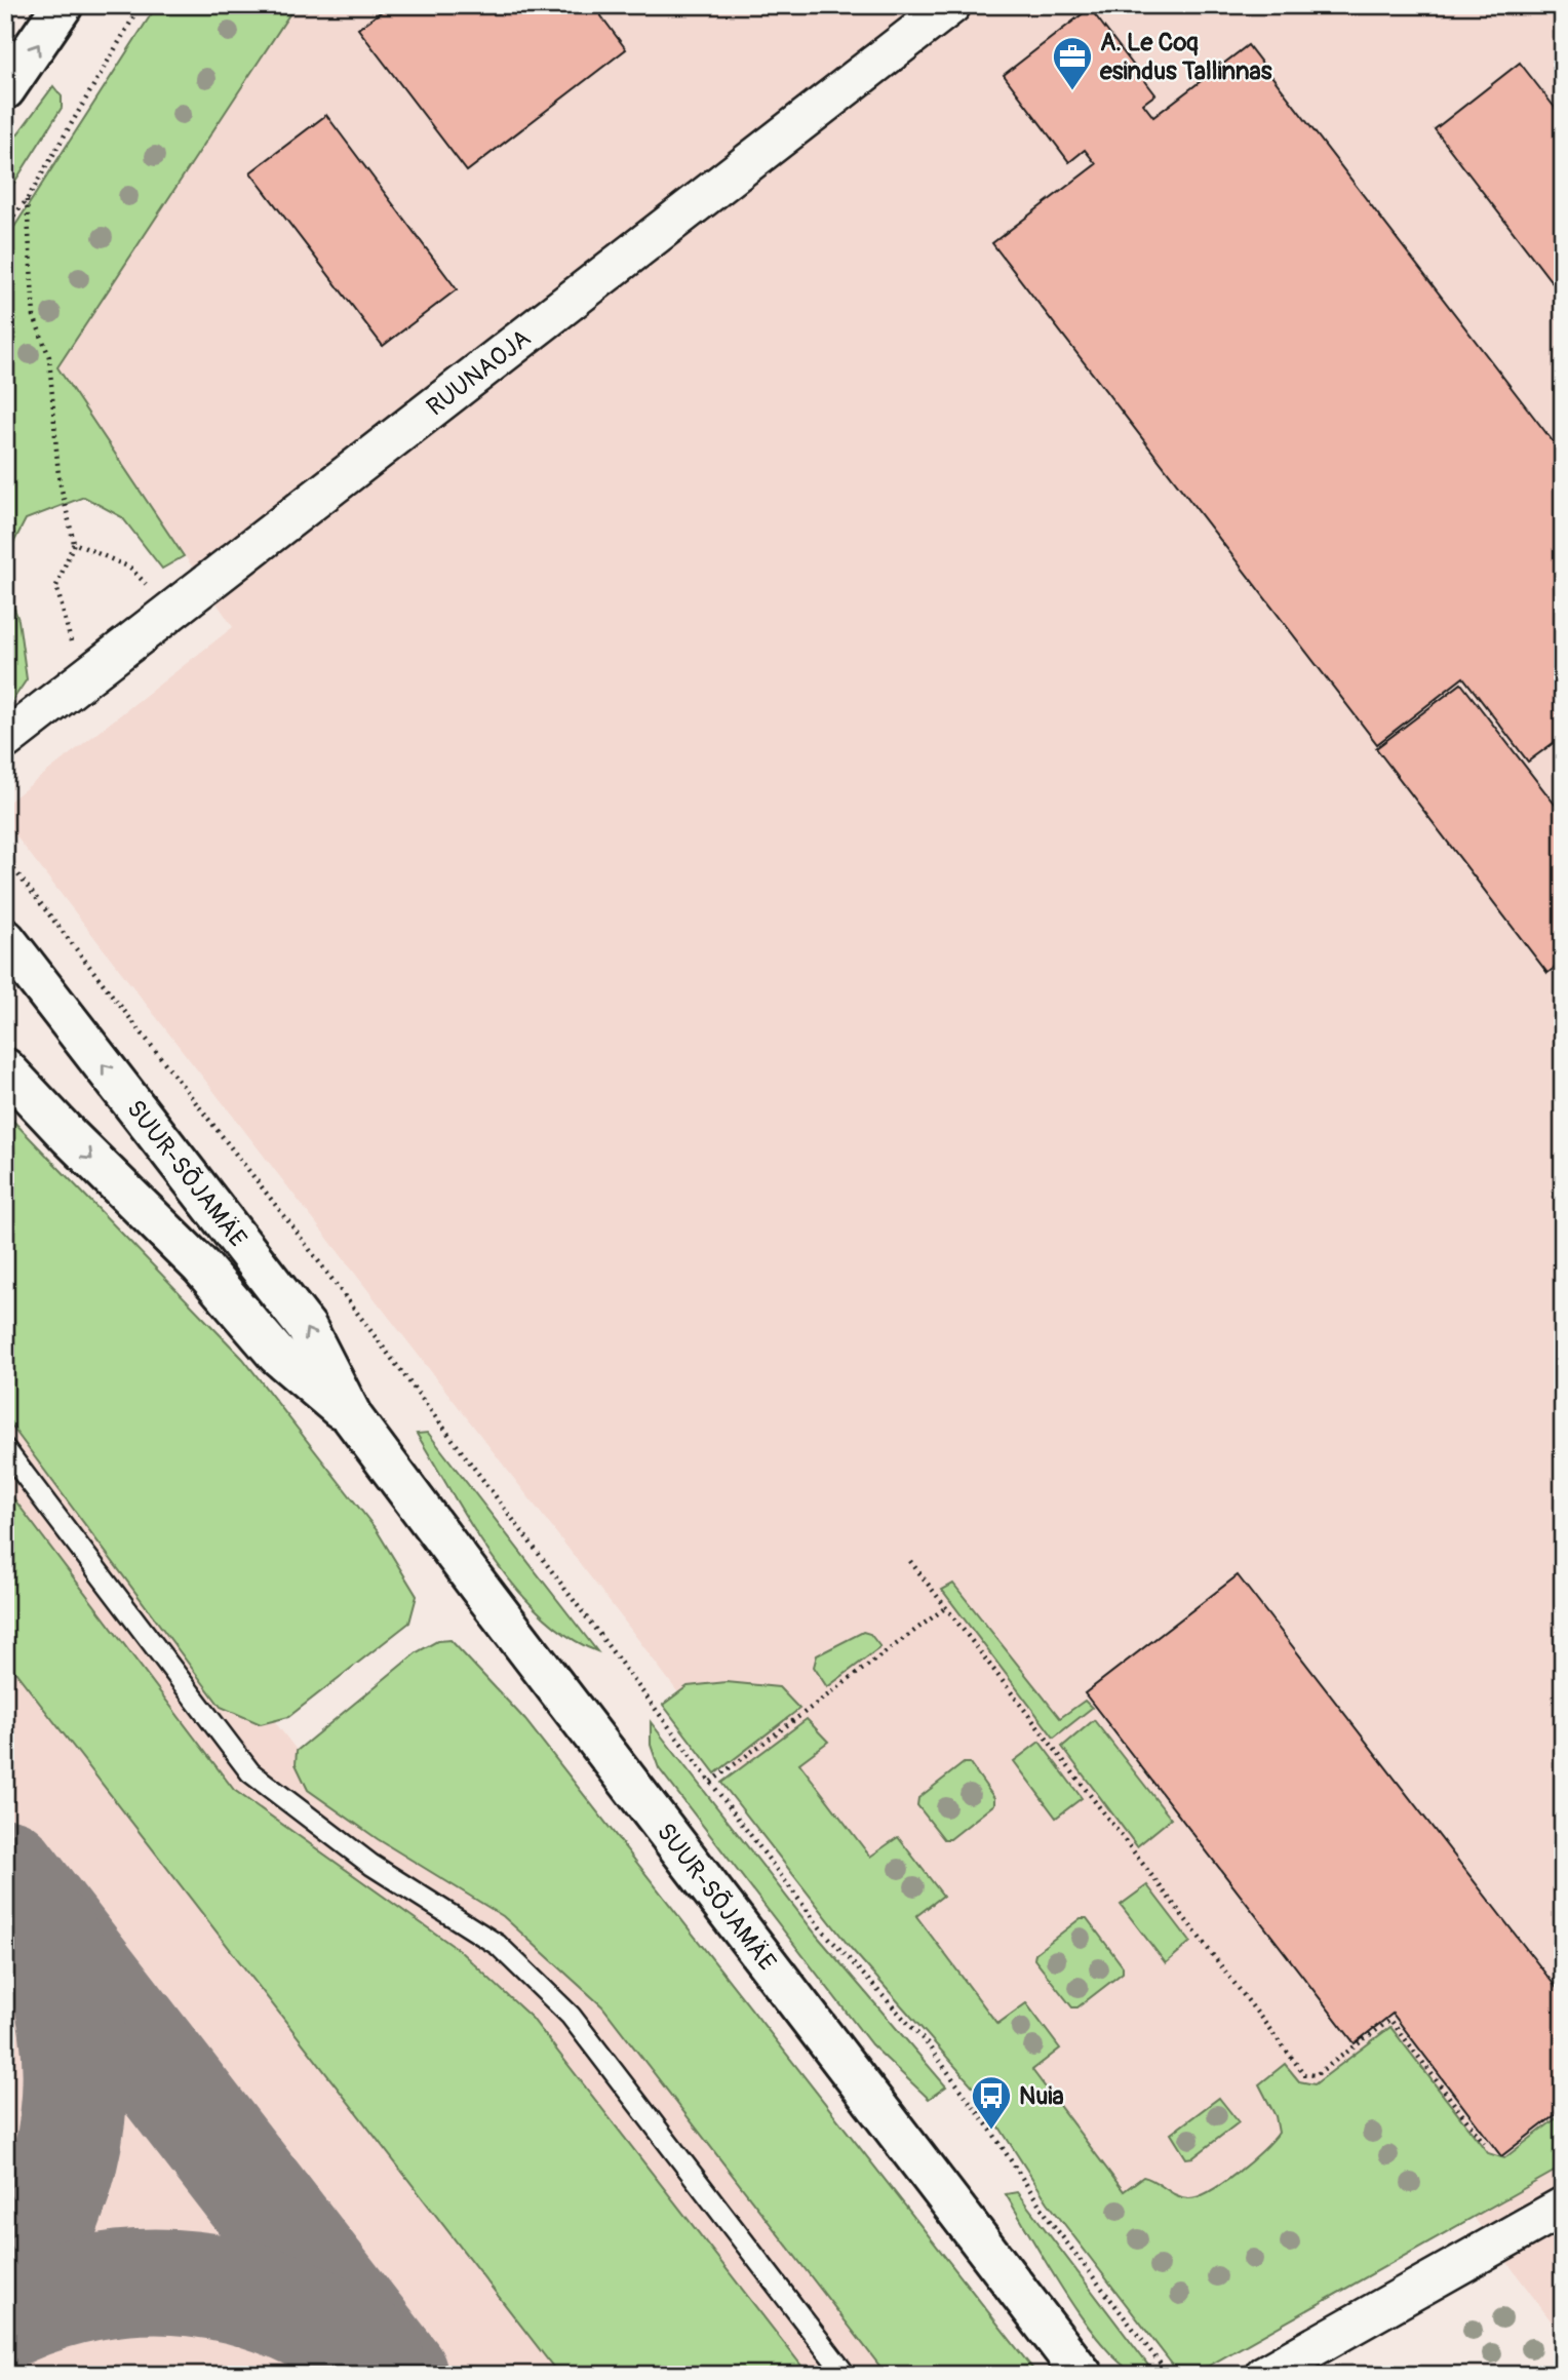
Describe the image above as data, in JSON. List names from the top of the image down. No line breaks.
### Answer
{"streets":{"main road":["SUUR-SÕJAMÄE"],"street":["RUUNAOJA"]},"places":{"office":["A. Le Coq esindus Tallinnas"],"bus stop":["Nuia"]}}
